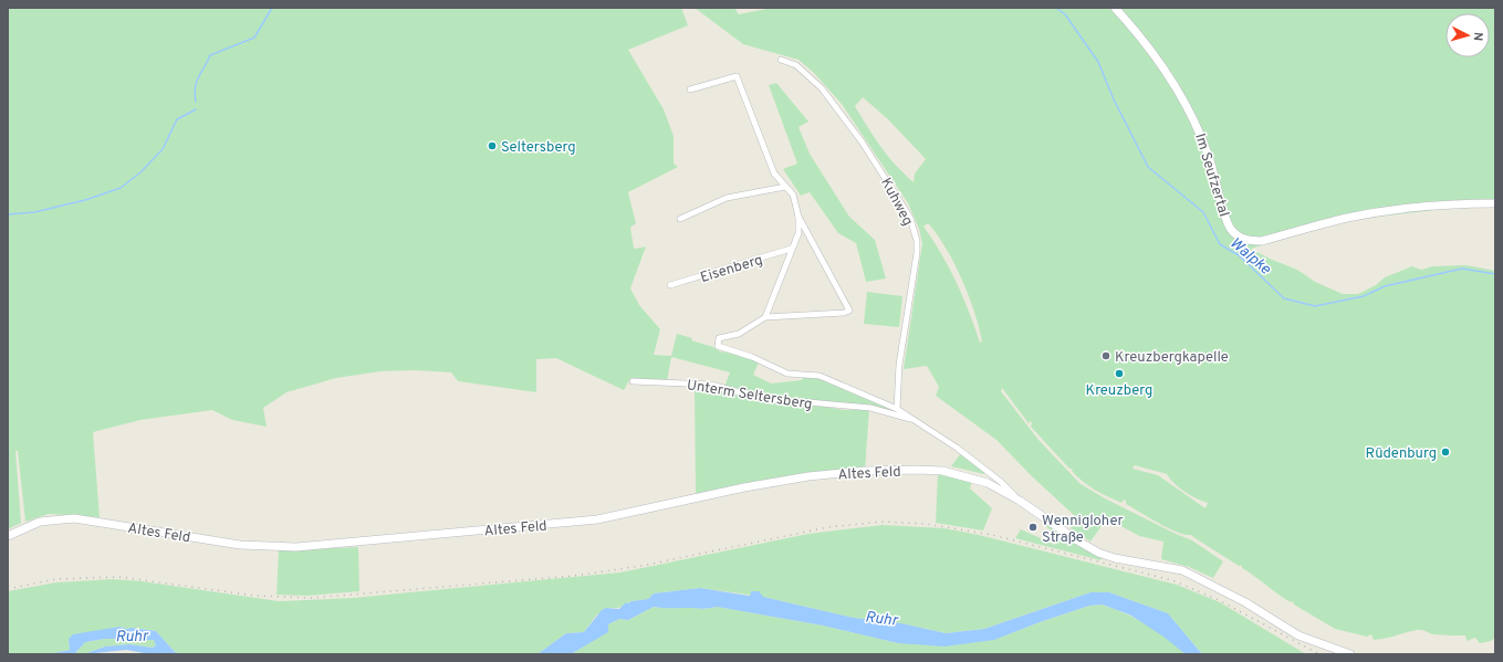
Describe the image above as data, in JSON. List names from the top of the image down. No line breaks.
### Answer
{"streets":{"main road":["Im Seufzertal","Altes Feld"],"street":["Kuhweg","Eisenberg","Unterm Seltersberg"]},"water":["Walpke","Ruhr"],"places":["Seltersberg","Kreuzbergkapelle","Kreuzberg","Rüdenburg","Wennigloher Straße"],"north":"right"}
